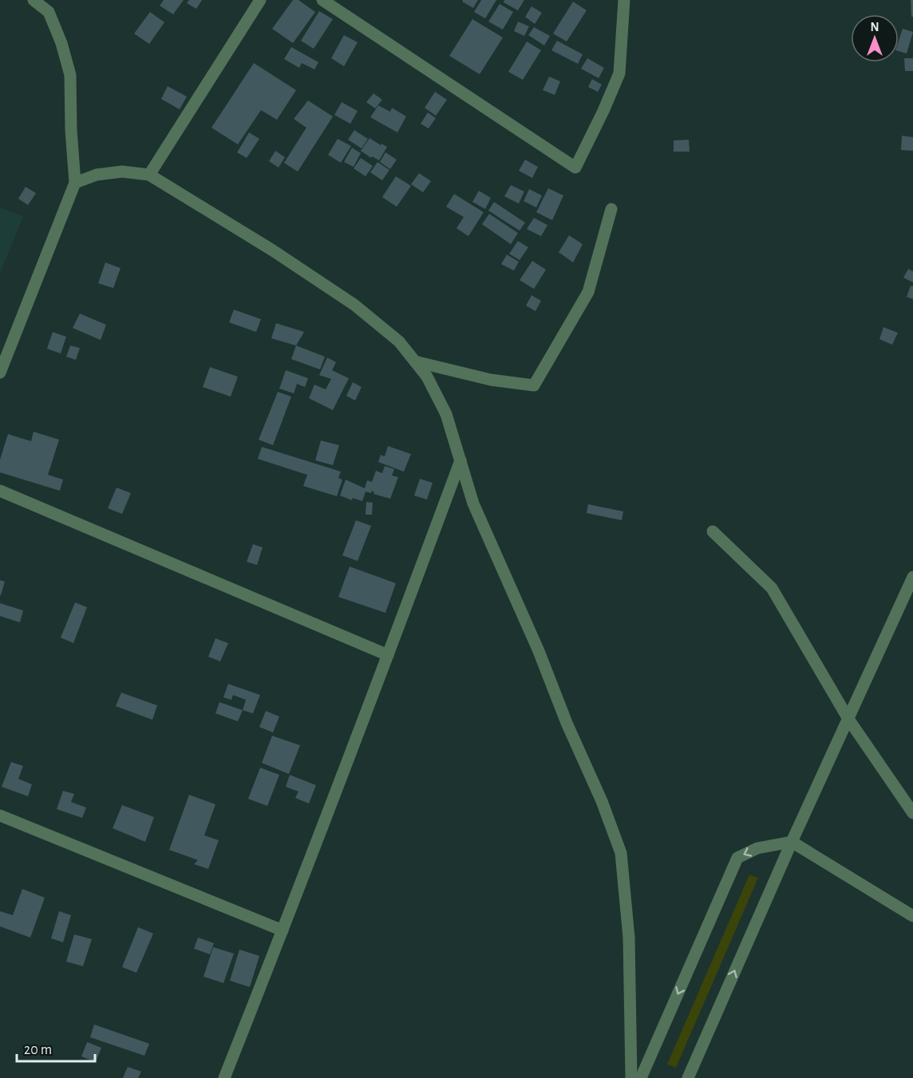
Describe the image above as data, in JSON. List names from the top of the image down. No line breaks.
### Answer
{"scale_bar":"20 m","north":"top"}
